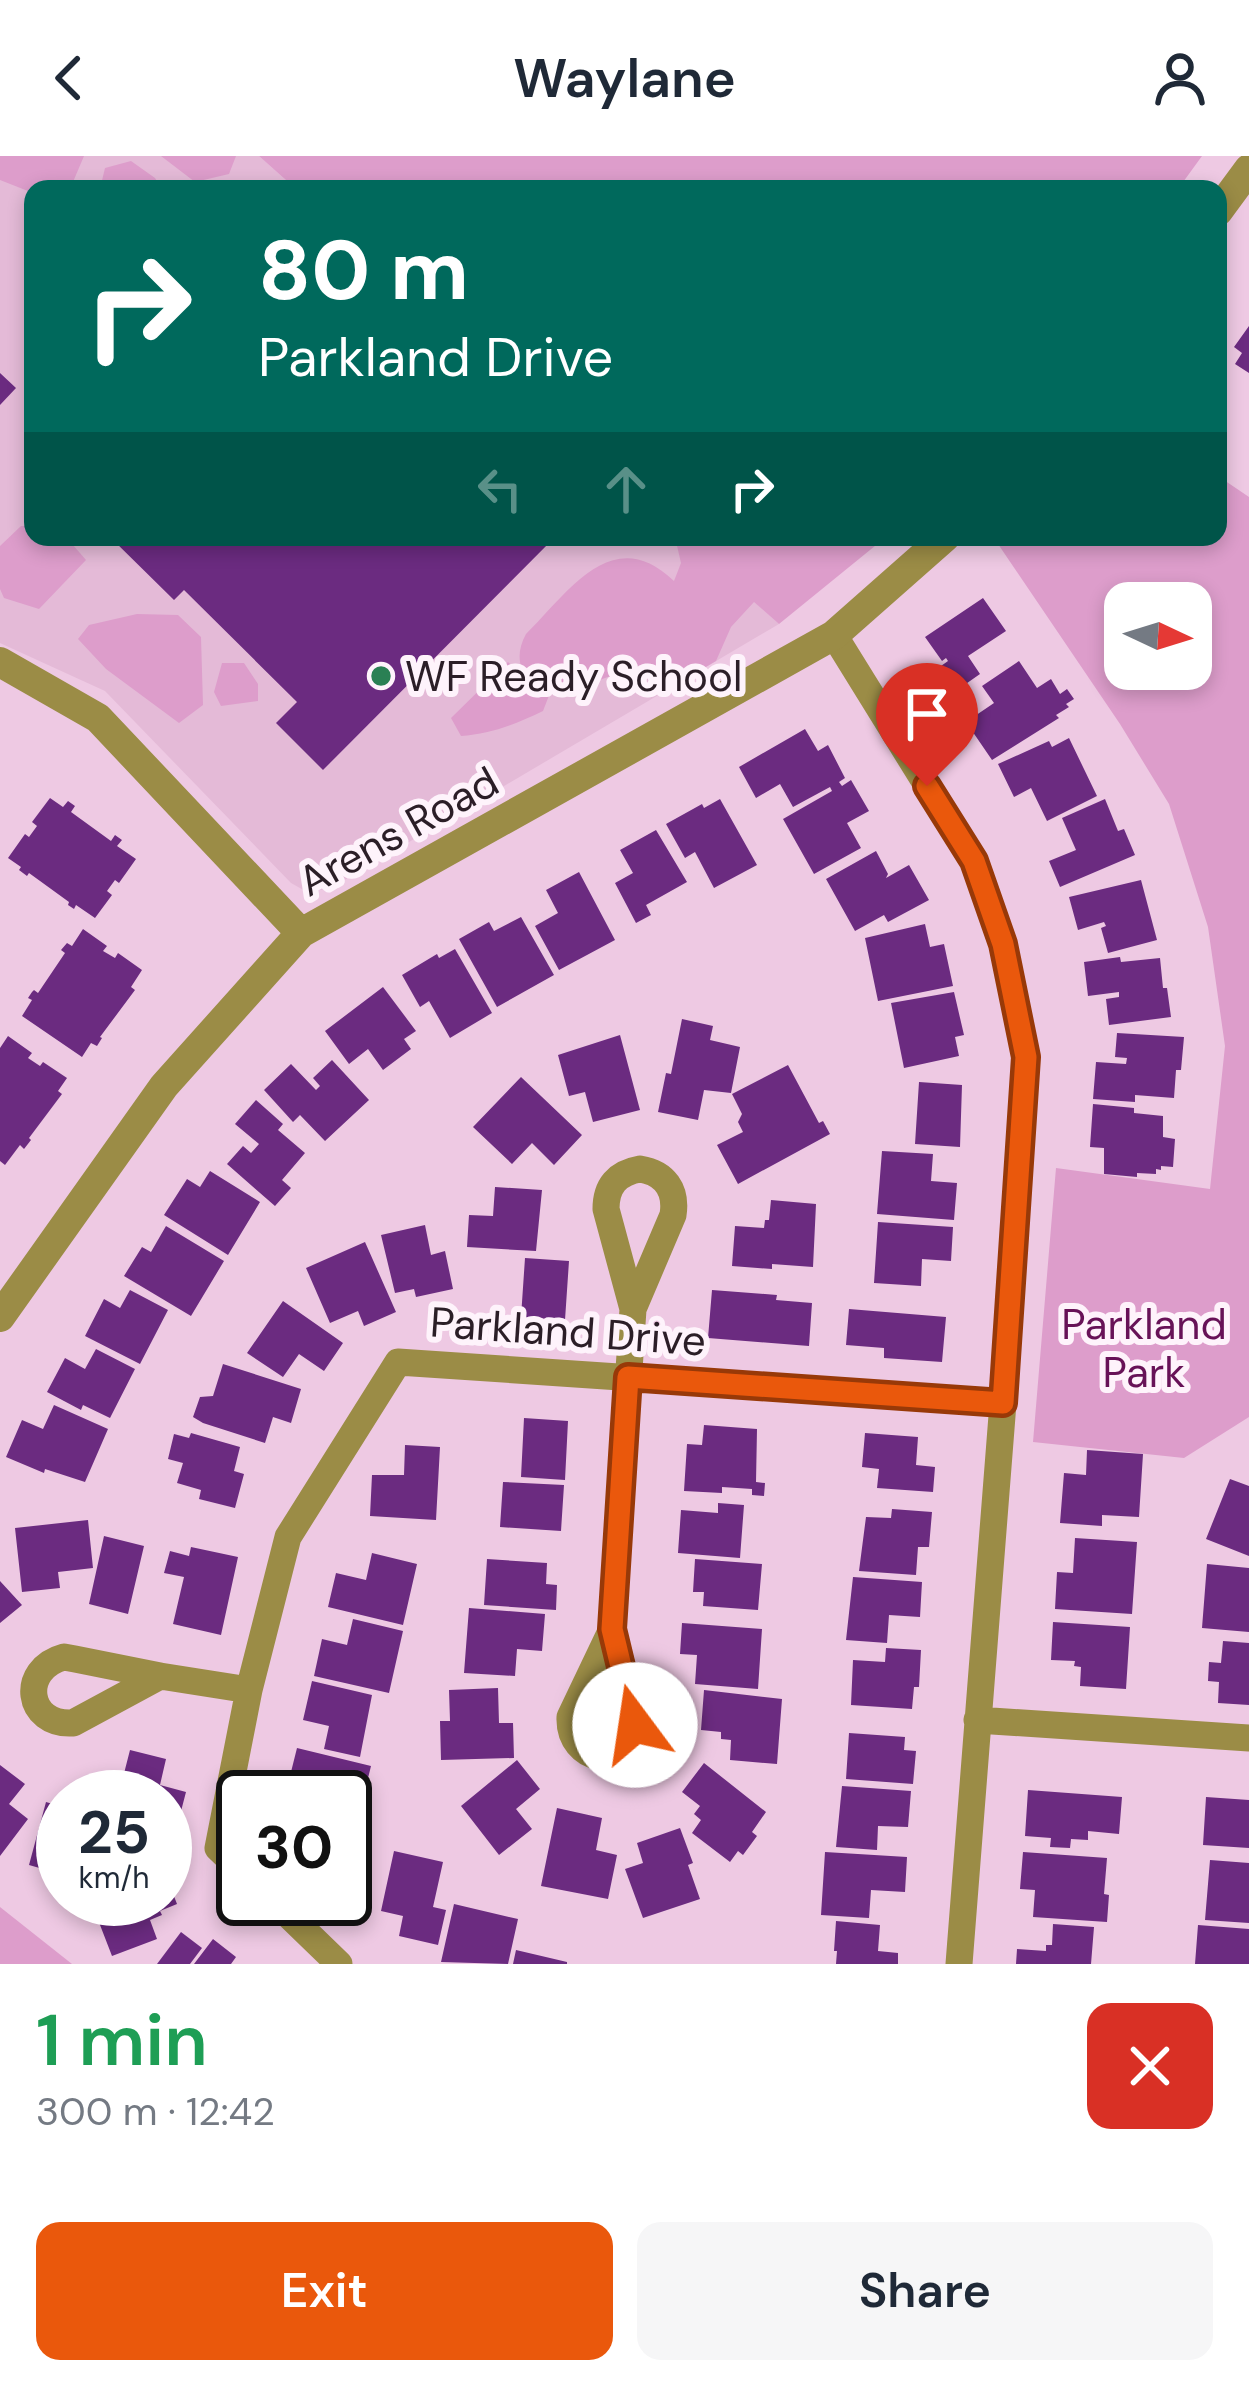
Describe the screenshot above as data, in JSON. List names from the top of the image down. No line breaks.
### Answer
{"streets":{"street":["Arens Road","Parkland Drive"]},"parks":["Parkland Park"],"places":["WF Ready School"],"north":"right","page":{"header":"Waylane","turn":["80 m","Parkland Drive"],"speed":"25 km/h","limit":"30","heading":["1 min","300 m · 12:42"],"buttons":["Exit","Share"]}}
